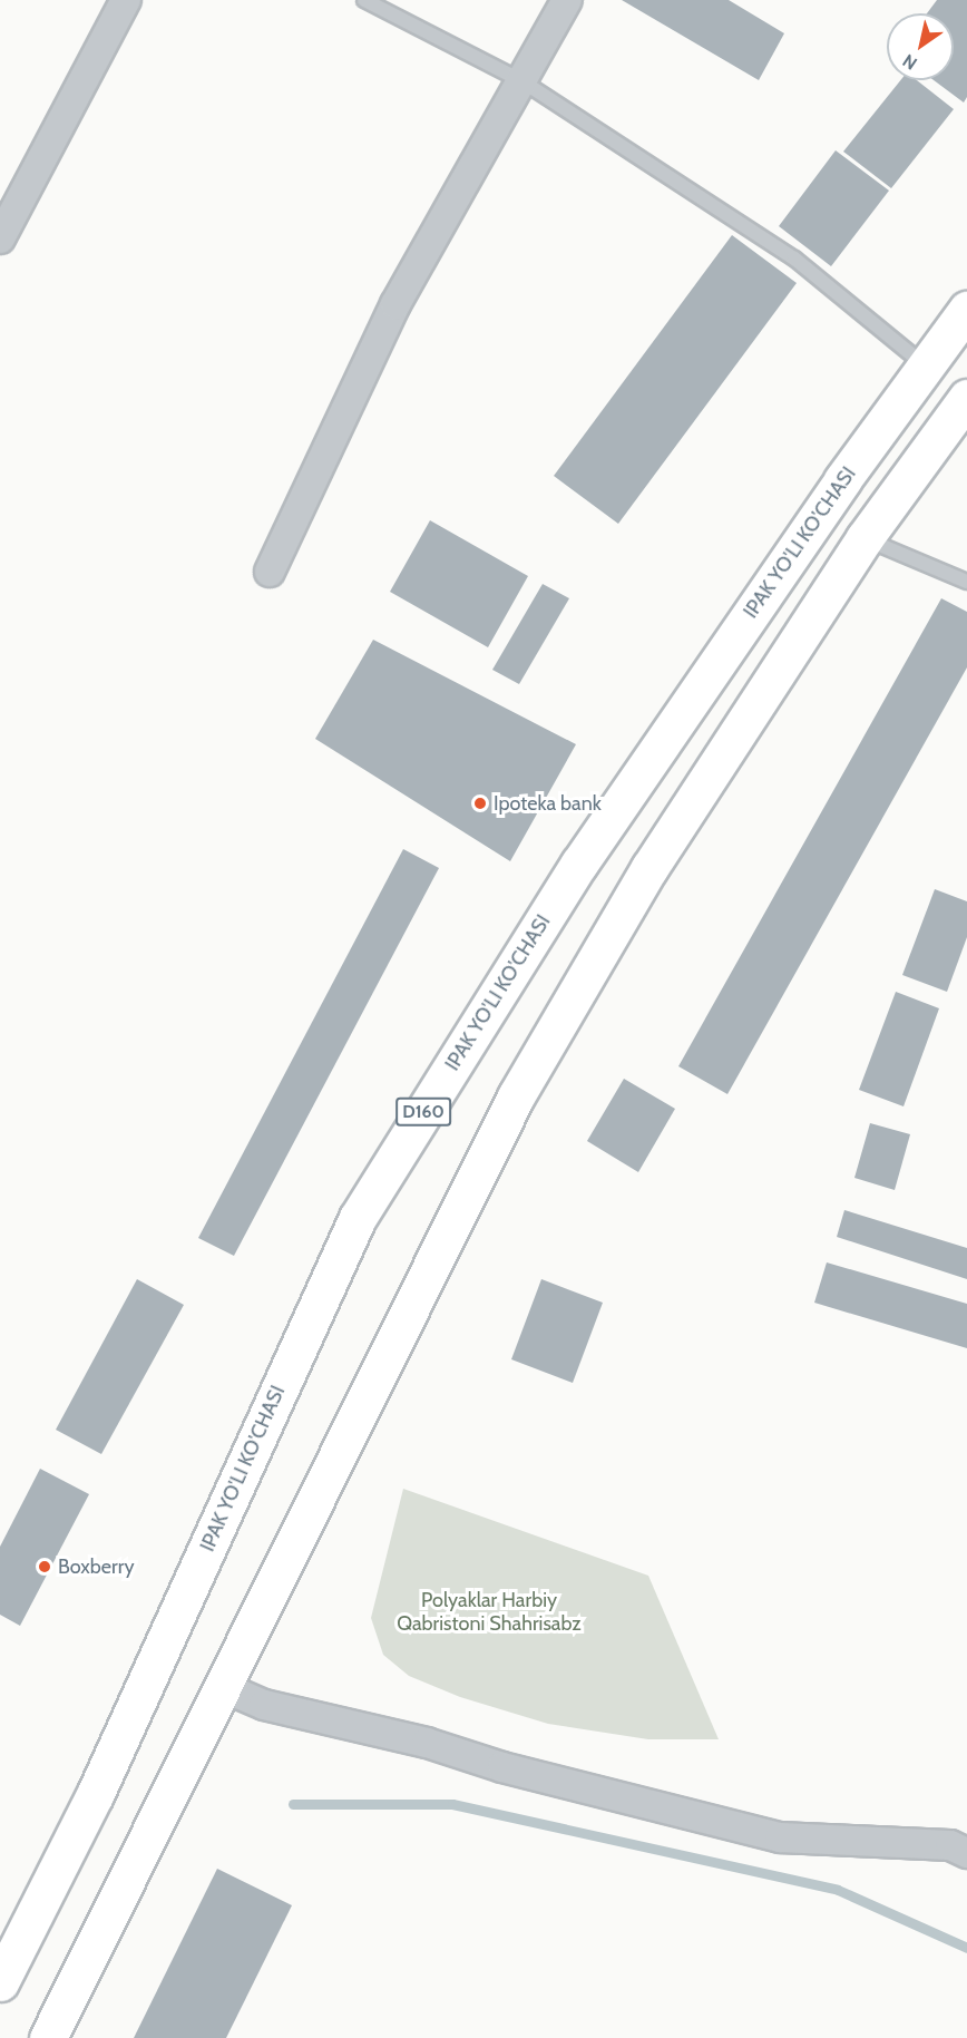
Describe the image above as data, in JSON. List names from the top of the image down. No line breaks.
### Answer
{"streets":{"main road":["IPAK YO'LI KO'CHASI","D160"]},"parks":["Polyaklar Harbiy Qabristoni Shahrisabz"],"places":["Ipoteka bank","Boxberry"],"north":"bottom left"}
